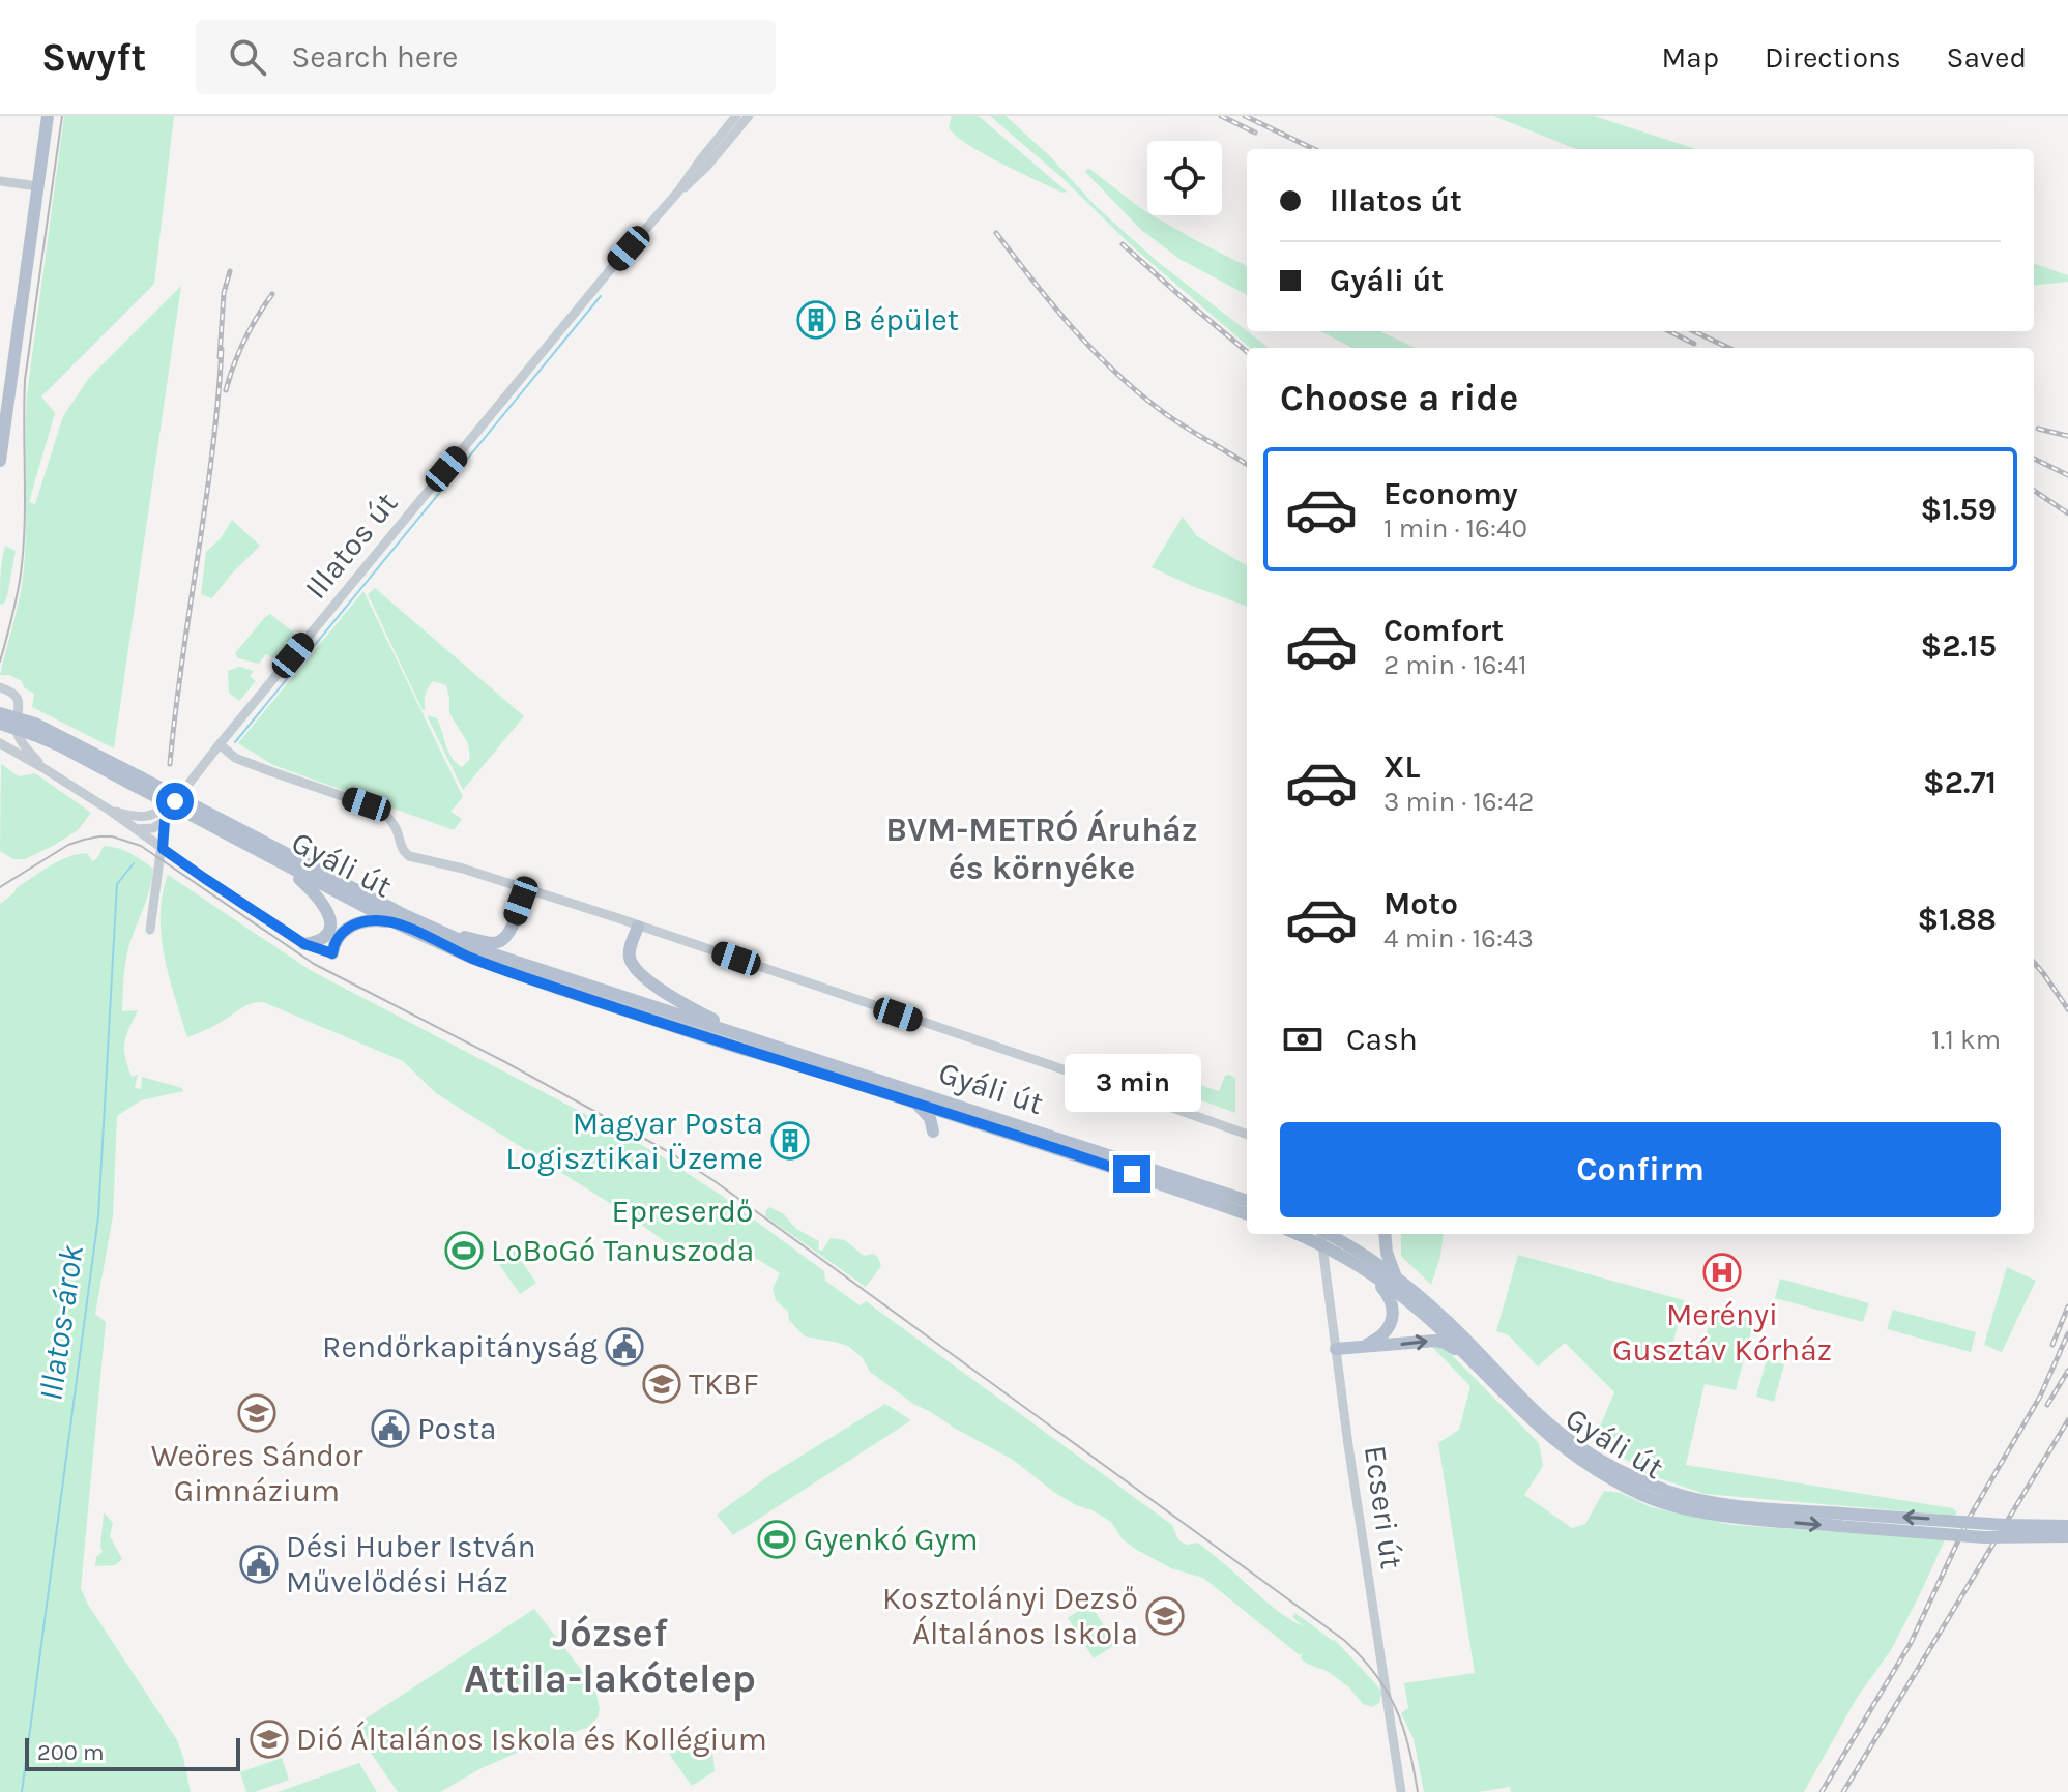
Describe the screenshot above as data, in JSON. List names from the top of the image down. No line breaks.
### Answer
{"streets":{"main road":["Gyáli út"],"street":["Illatos út","Ecseri út"]},"crossings":[["Illatos út","Gyáli út"],["Gyáli út","Ecseri út"]],"districts":["BVM-METRÓ Áruház és környéke","József Attila-lakótelep"],"water":["Illatos-árok"],"parks":["Epreserdő"],"places":{"building":["B épület","Magyar Posta Logisztikai Üzeme"],"sports":["LoBoGó Tanuszoda","Gyenkó Gym"],"hospital":["Merényi Gusztáv Kórház"],"public building":["Rendőrkapitányság","Posta","Dési Huber István Művelődési Ház"],"school or university":["TKBF","Weöres Sándor Gimnázium","Kosztolányi Dezső Általános Iskola","Dió Általános Iskola és Kollégium"]},"scale_bar":"200 m","page":{"header":"Swyft","search":"Search here","nav":["Map","Directions","Saved"],"banner":["Illatos út","Gyáli út"],"heading":"Choose a ride","list":[{"name":"Economy","note":"1 min · 16:40","value":"$1.59"},{"name":"Comfort","note":"2 min · 16:41","value":"$2.15"},{"name":"XL","note":"3 min · 16:42","value":"$2.71"},{"name":"Moto","note":"4 min · 16:43","value":"$1.88"}],"pay":["Cash","1.1 km"],"bubble":"3 min","buttons":"Confirm","scale":"200 m"}}
